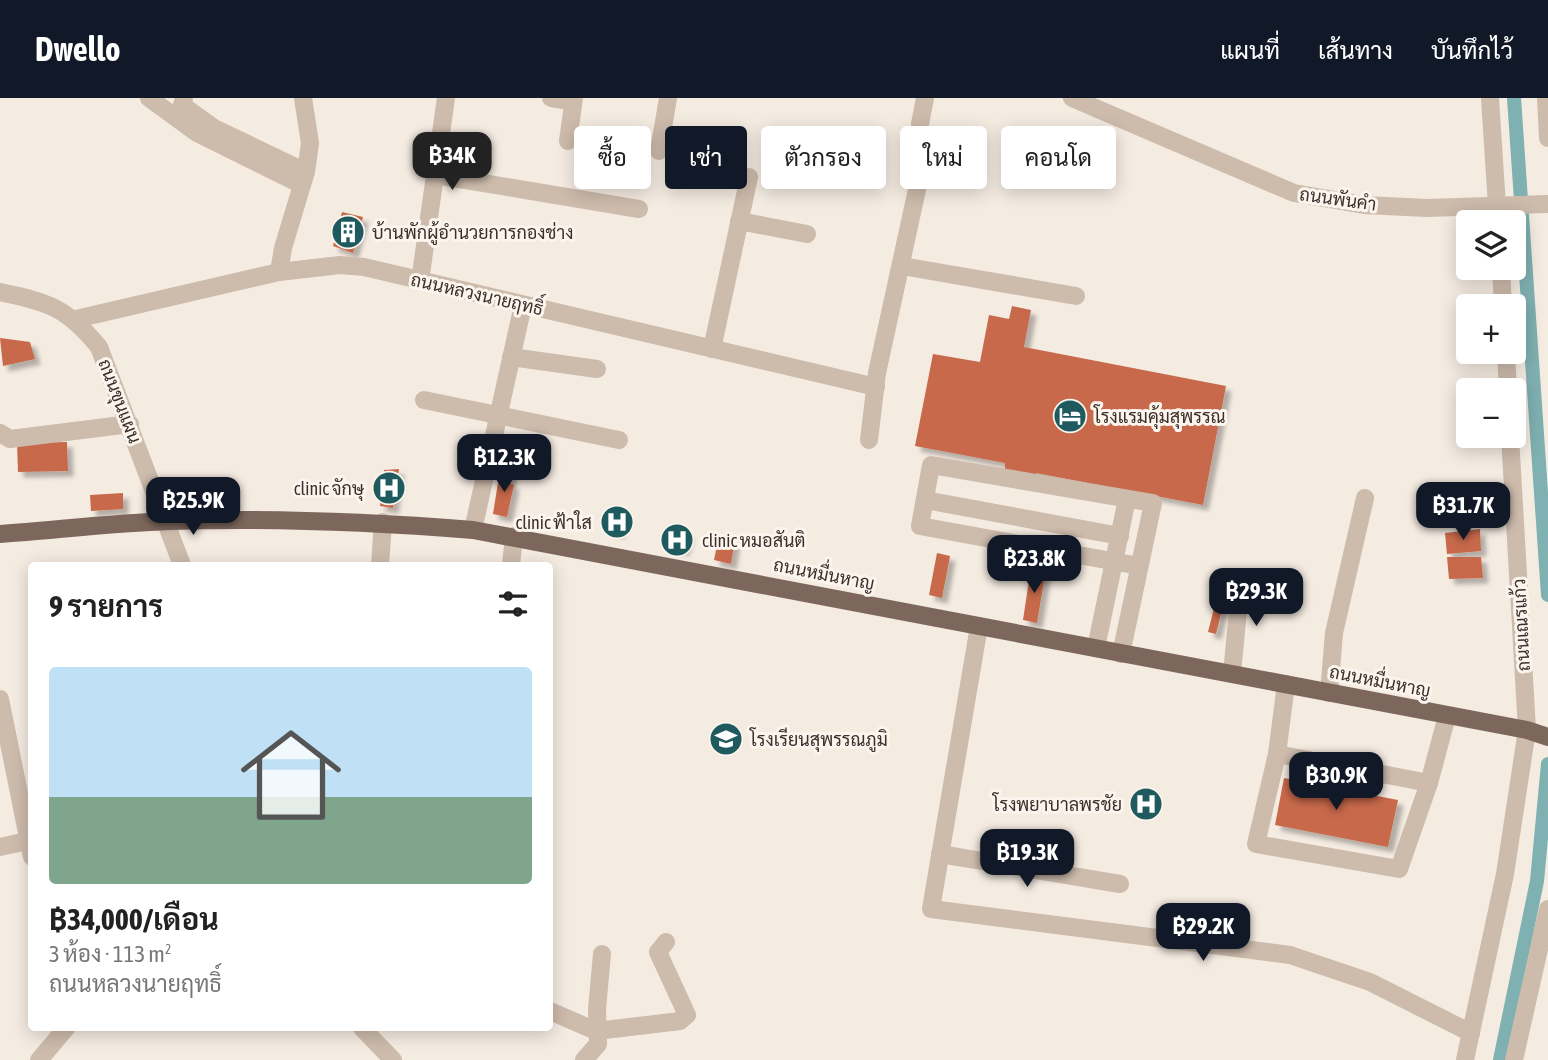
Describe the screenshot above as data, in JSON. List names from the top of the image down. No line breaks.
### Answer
{"streets":{"main road":["ถนนหมื่นหาญ"],"street":["ถนนพันคำ","ถนนหลวงนายฤทธิ์","ถนนขุนแผน","ถนนเณรแก้ว"]},"crossings":[["ถนนหลวงนายฤทธิ์","ถนนขุนแผน"],["ถนนขุนแผน","ถนนหมื่นหาญ"],["ถนนหมื่นหาญ","ถนนเณรแก้ว"]],"places":{"building":["บ้านพักผู้อำนวยการกองช่าง"],"hotel":["โรงแรมคุ้มสุพรรณ"],"hospital":["clinic จักษุ","clinic ฟ้าใส","clinic หมอสันติ","โรงพยาบาลพรชัย"],"school or university":["โรงเรียนสุพรรณภูมิ"]},"page":{"header":"Dwello","nav":["แผนที่","เส้นทาง","บันทึกไว้"],"chip":["ซื้อ","เช่า","ตัวกรอง","ใหม่","คอนโด"],"price":["฿34K","฿12.3K","฿25.9K","฿31.7K","฿23.8K","฿29.3K","฿30.9K","฿19.3K","฿29.2K"],"map_buttons":["+","−"],"heading":"9 รายการ","list":[{"name":"฿34,000/เดือน","note":"3 ห้อง · 113 m² · ถนนหลวงนายฤทธิ์"}]}}
